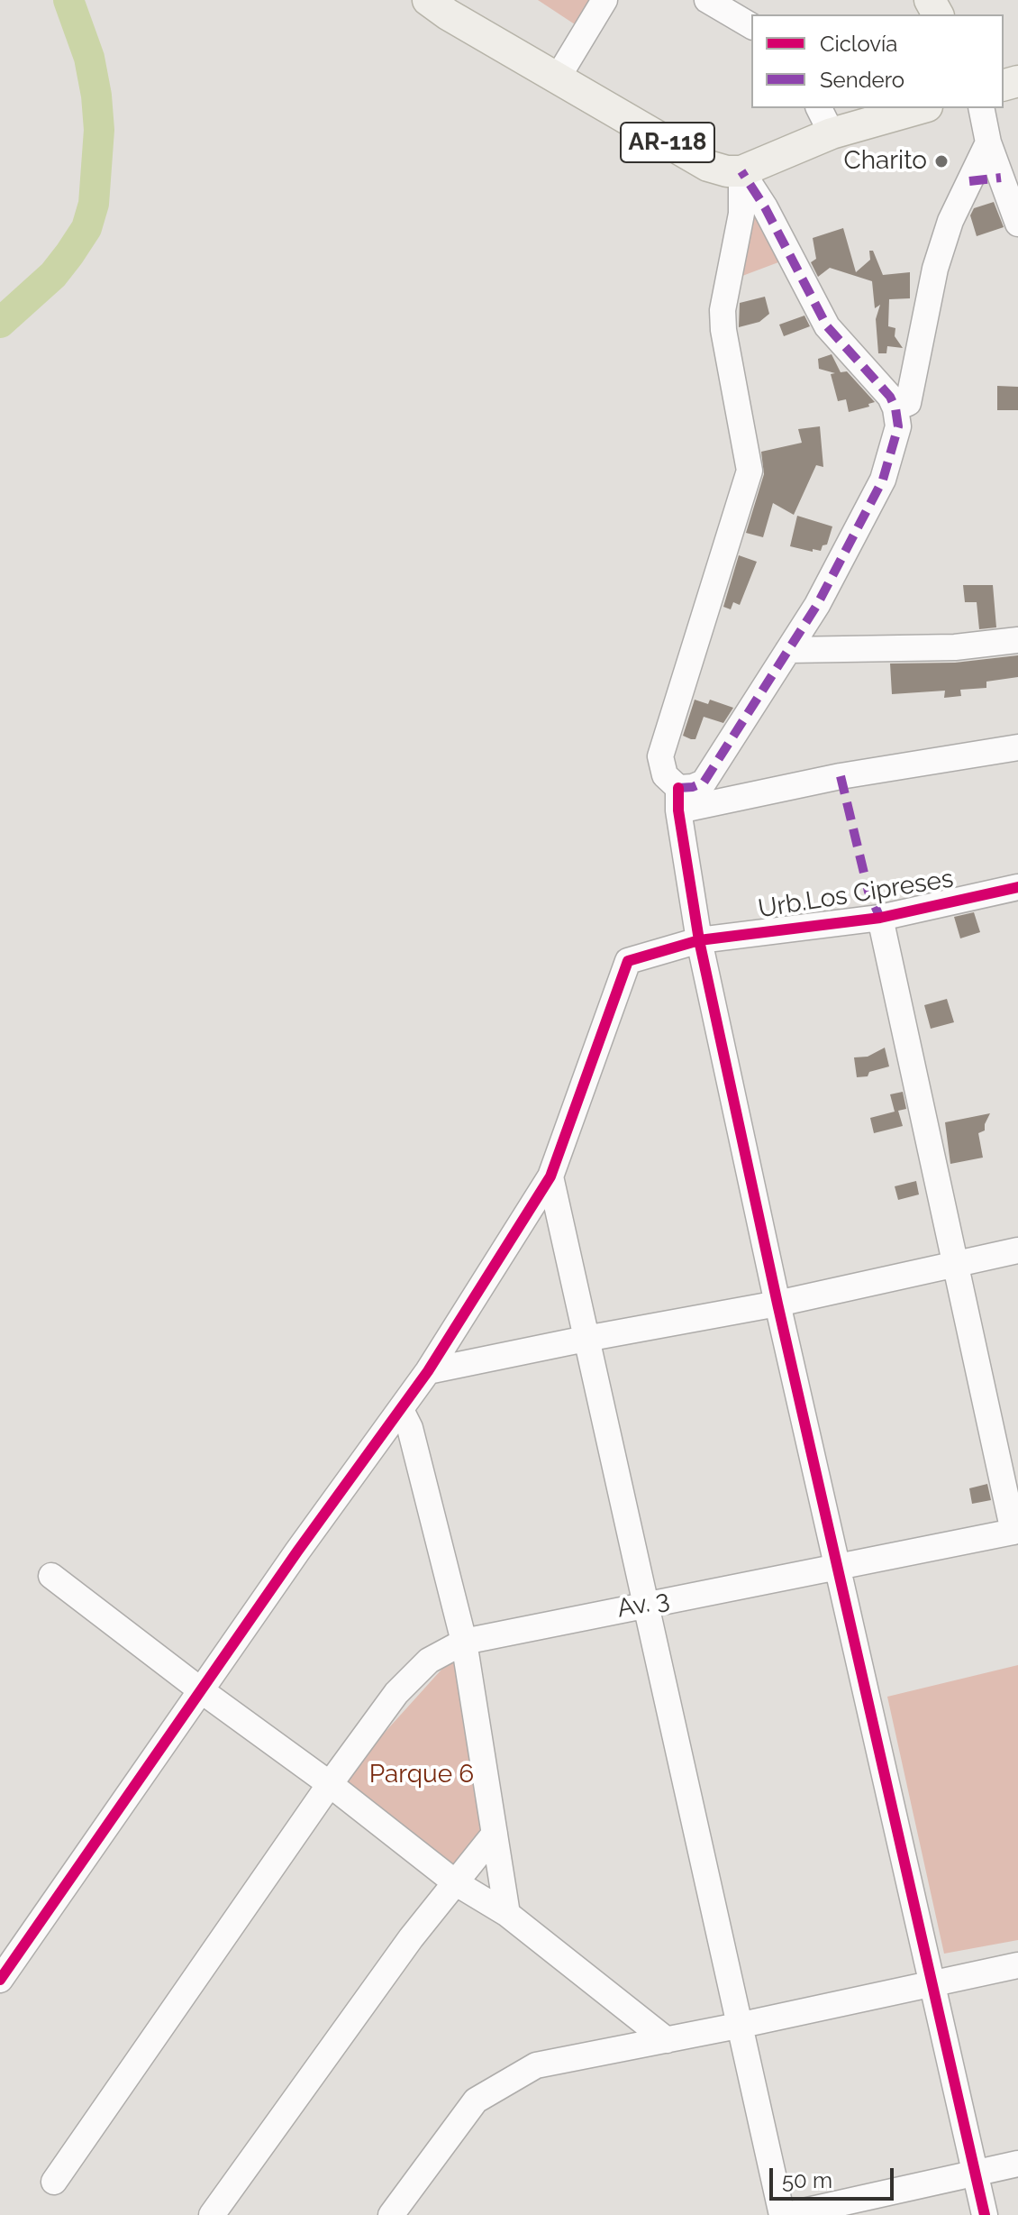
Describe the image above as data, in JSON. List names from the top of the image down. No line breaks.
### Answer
{"streets":{"main road":["AR-118"],"street":["Urb.Los Cipreses","Av. 3"]},"parks":["Parque 6"],"places":["Charito"],"legend":["Ciclovía","Sendero"],"scale_bar":"50 m"}
